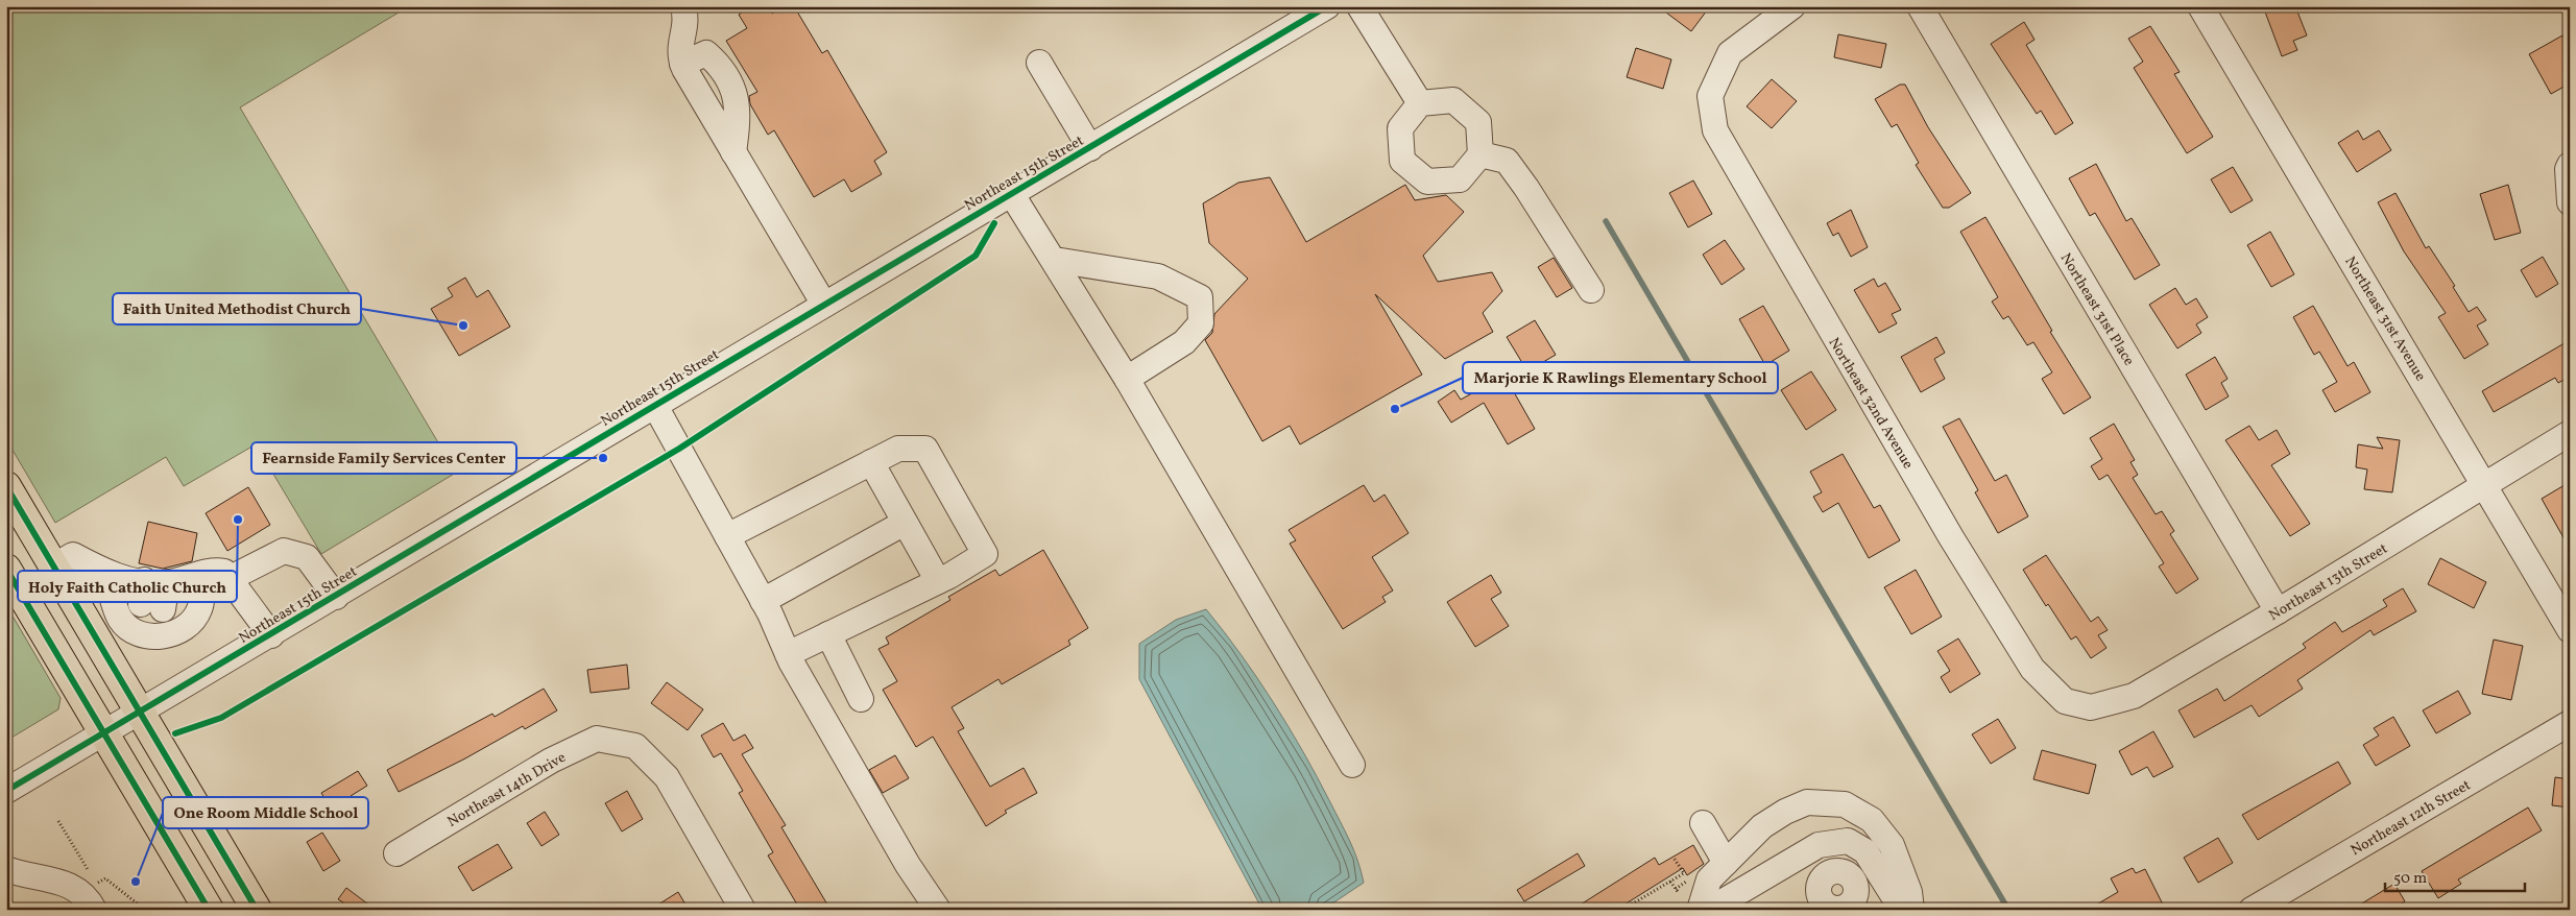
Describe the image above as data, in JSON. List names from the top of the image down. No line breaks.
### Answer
{"streets":{"street":["Northeast 15th Street","Northeast 31st Place","Northeast 31st Avenue","Northeast 32nd Avenue","Northeast 13th Street","Northeast 14th Drive","Northeast 12th Street"]},"crossings":[["Northeast 31st Place","Northeast 13th Street"],["Northeast 31st Avenue","Northeast 13th Street"],["Northeast 32nd Avenue","Northeast 13th Street"]],"places":["Faith United Methodist Church","Marjorie K Rawlings Elementary School","Fearnside Family Services Center","Holy Faith Catholic Church","One Room Middle School"],"scale_bar":"50 m"}
